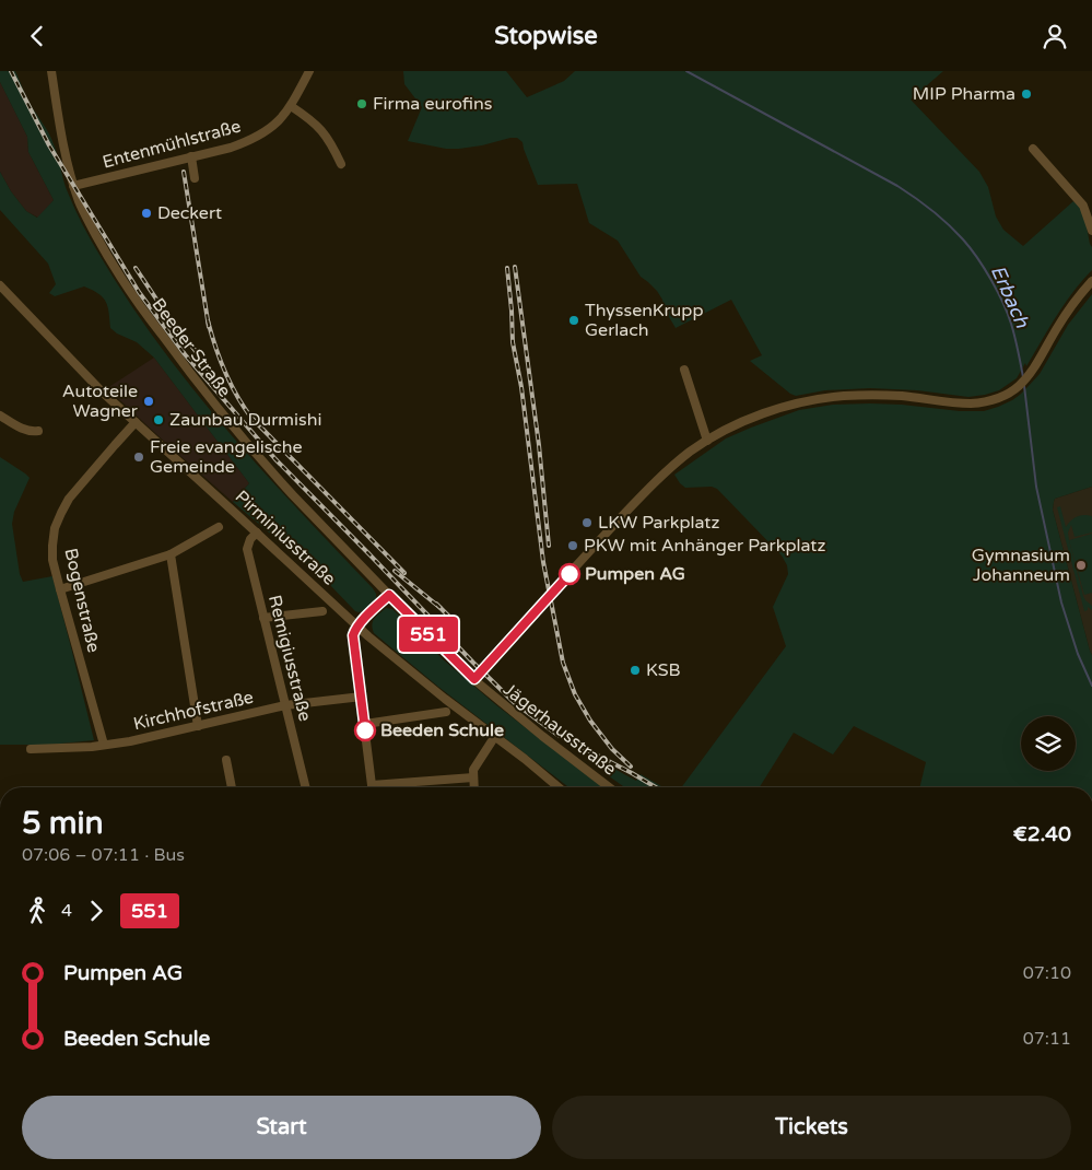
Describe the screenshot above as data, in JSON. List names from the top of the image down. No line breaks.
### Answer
{"streets":{"street":["Entenmühlstraße","Beeder Straße","Pirminiusstraße","Bogenstraße","Remigiusstraße","Kirchhofstraße","Jägerhausstraße"]},"crossings":[["Entenmühlstraße","Beeder Straße"],["Beeder Straße","Jägerhausstraße"],["Pirminiusstraße","Bogenstraße"],["Pirminiusstraße","Remigiusstraße"],["Bogenstraße","Kirchhofstraße"],["Remigiusstraße","Kirchhofstraße"]],"water":["Erbach"],"places":["MIP Pharma","Firma eurofins","Deckert","ThyssenKrupp Gerlach","Autoteile Wagner","Zaunbau Durmishi","Freie evangelische Gemeinde","LKW Parkplatz","PKW mit Anhänger Parkplatz","Gymnasium Johanneum","Pumpen AG","KSB","Beeden Schule"],"lines":["bus line 551"],"page":{"header":"Stopwise","on_map":"551","heading":["5 min","07:06 – 07:11 · Bus","€2.40"],"legs":["4","551"],"list":[{"name":"Pumpen AG","value":"07:10"},{"name":"Beeden Schule","value":"07:11"}],"buttons":["Start","Tickets"]}}
